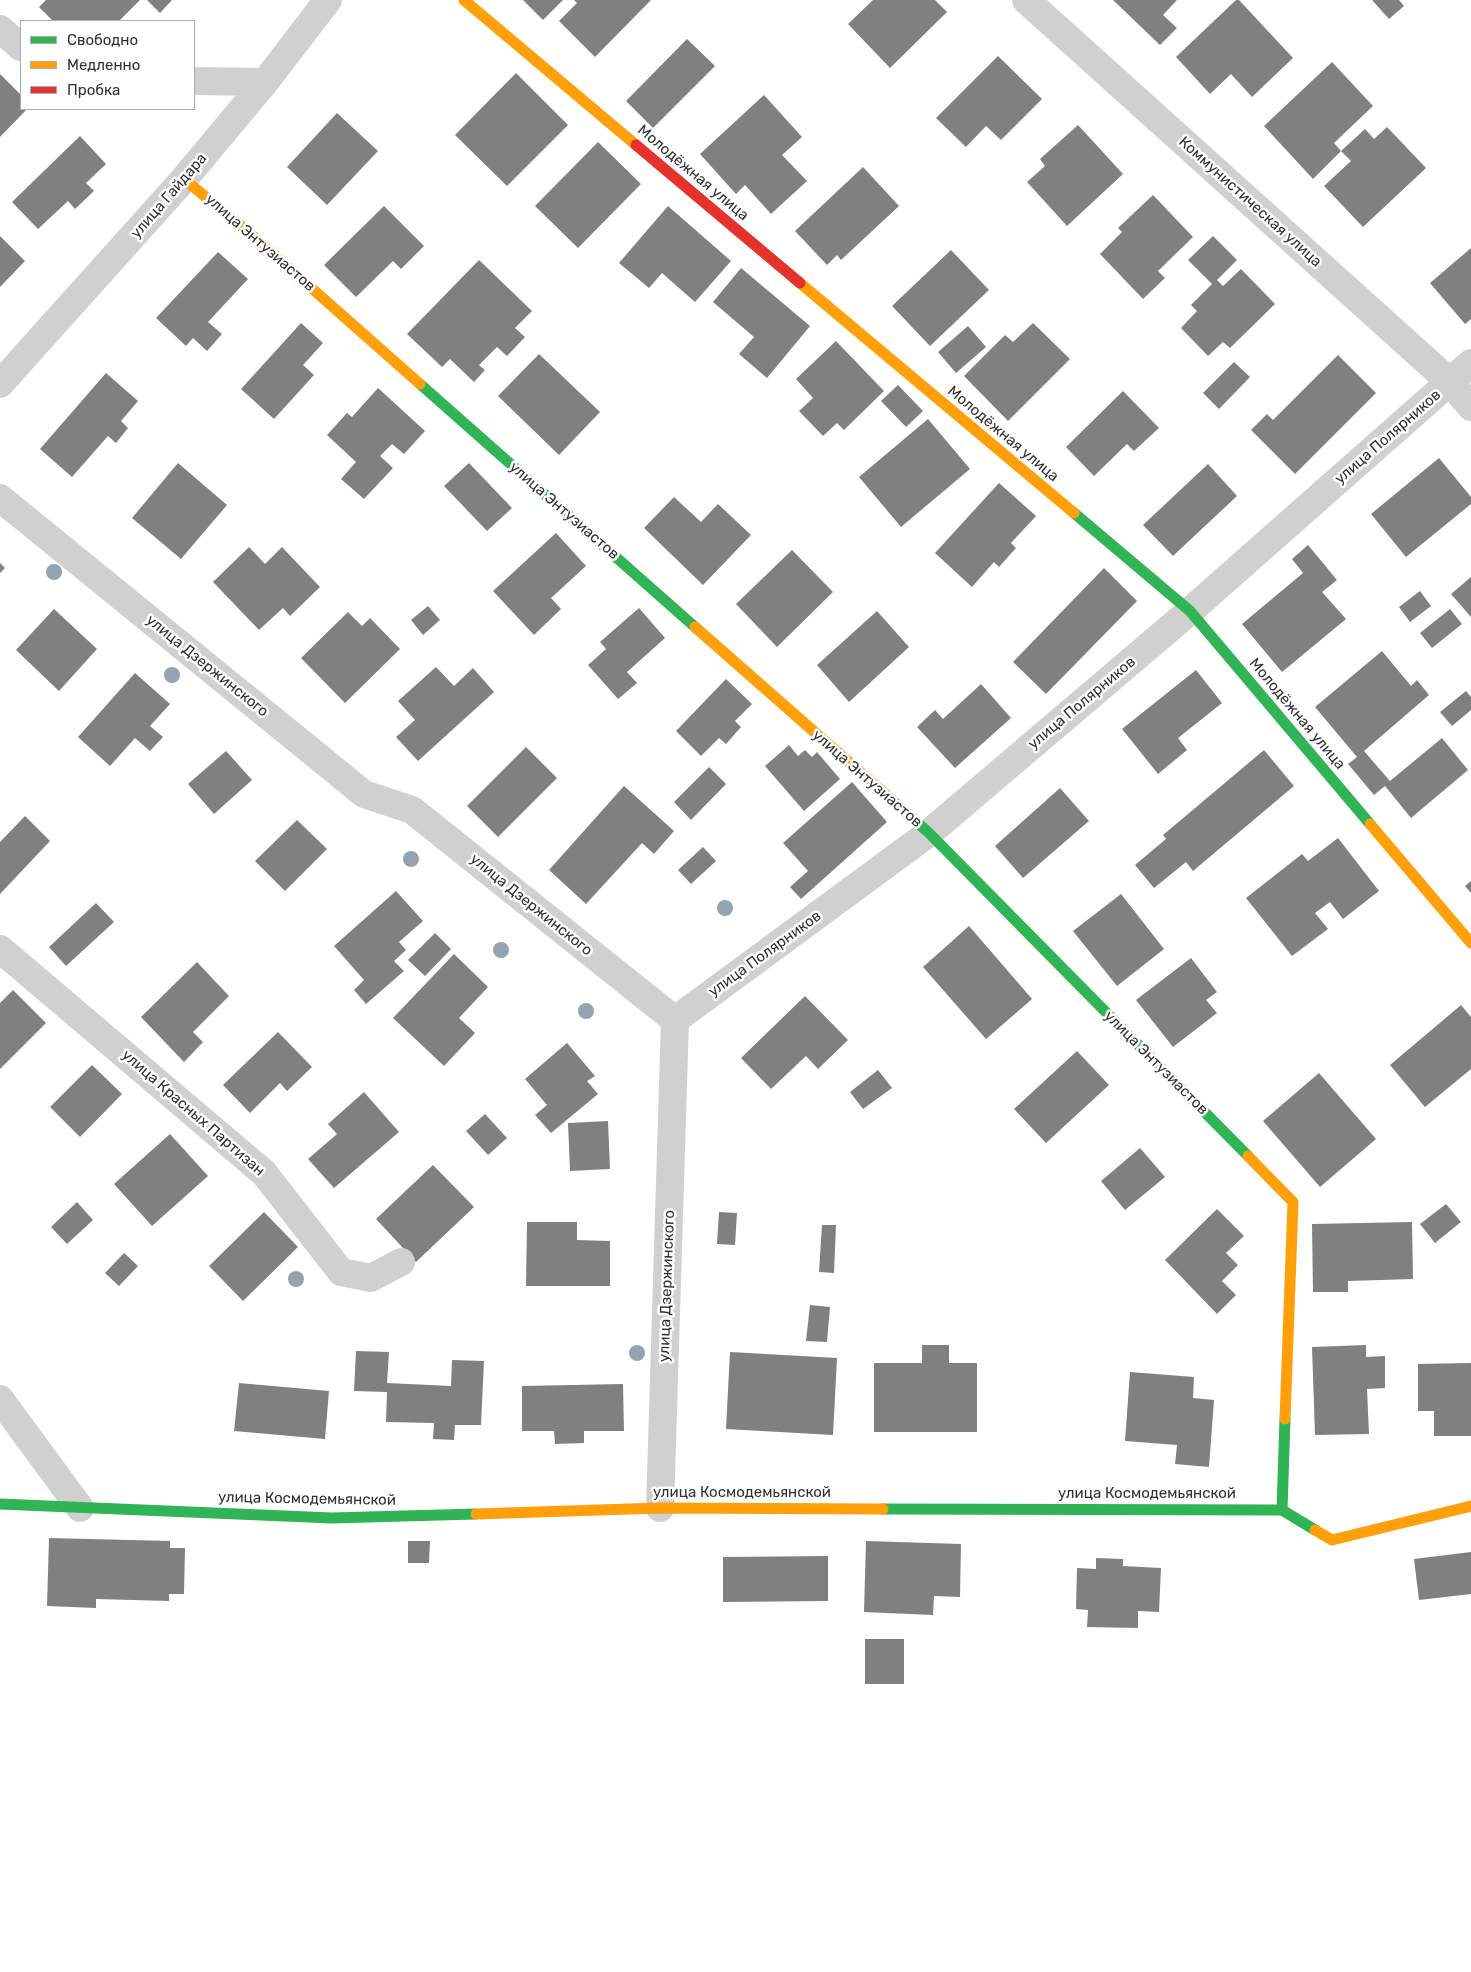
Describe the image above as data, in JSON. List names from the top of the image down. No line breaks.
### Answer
{"streets":{"street":["Молодёжная улица","улица Гайдара","Коммунистическая улица","улица Энтузиастов","улица Полярников","улица Дзержинского","улица Красных Партизан","улица Космодемьянской"]},"crossings":[["Молодёжная улица","улица Полярников"],["улица Гайдара","улица Энтузиастов"],["Коммунистическая улица","улица Полярников"],["улица Энтузиастов","улица Полярников"],["улица Энтузиастов","улица Космодемьянской"],["улица Полярников","улица Дзержинского"],["улица Дзержинского","улица Космодемьянской"]],"legend":["Свободно","Медленно","Пробка"]}
